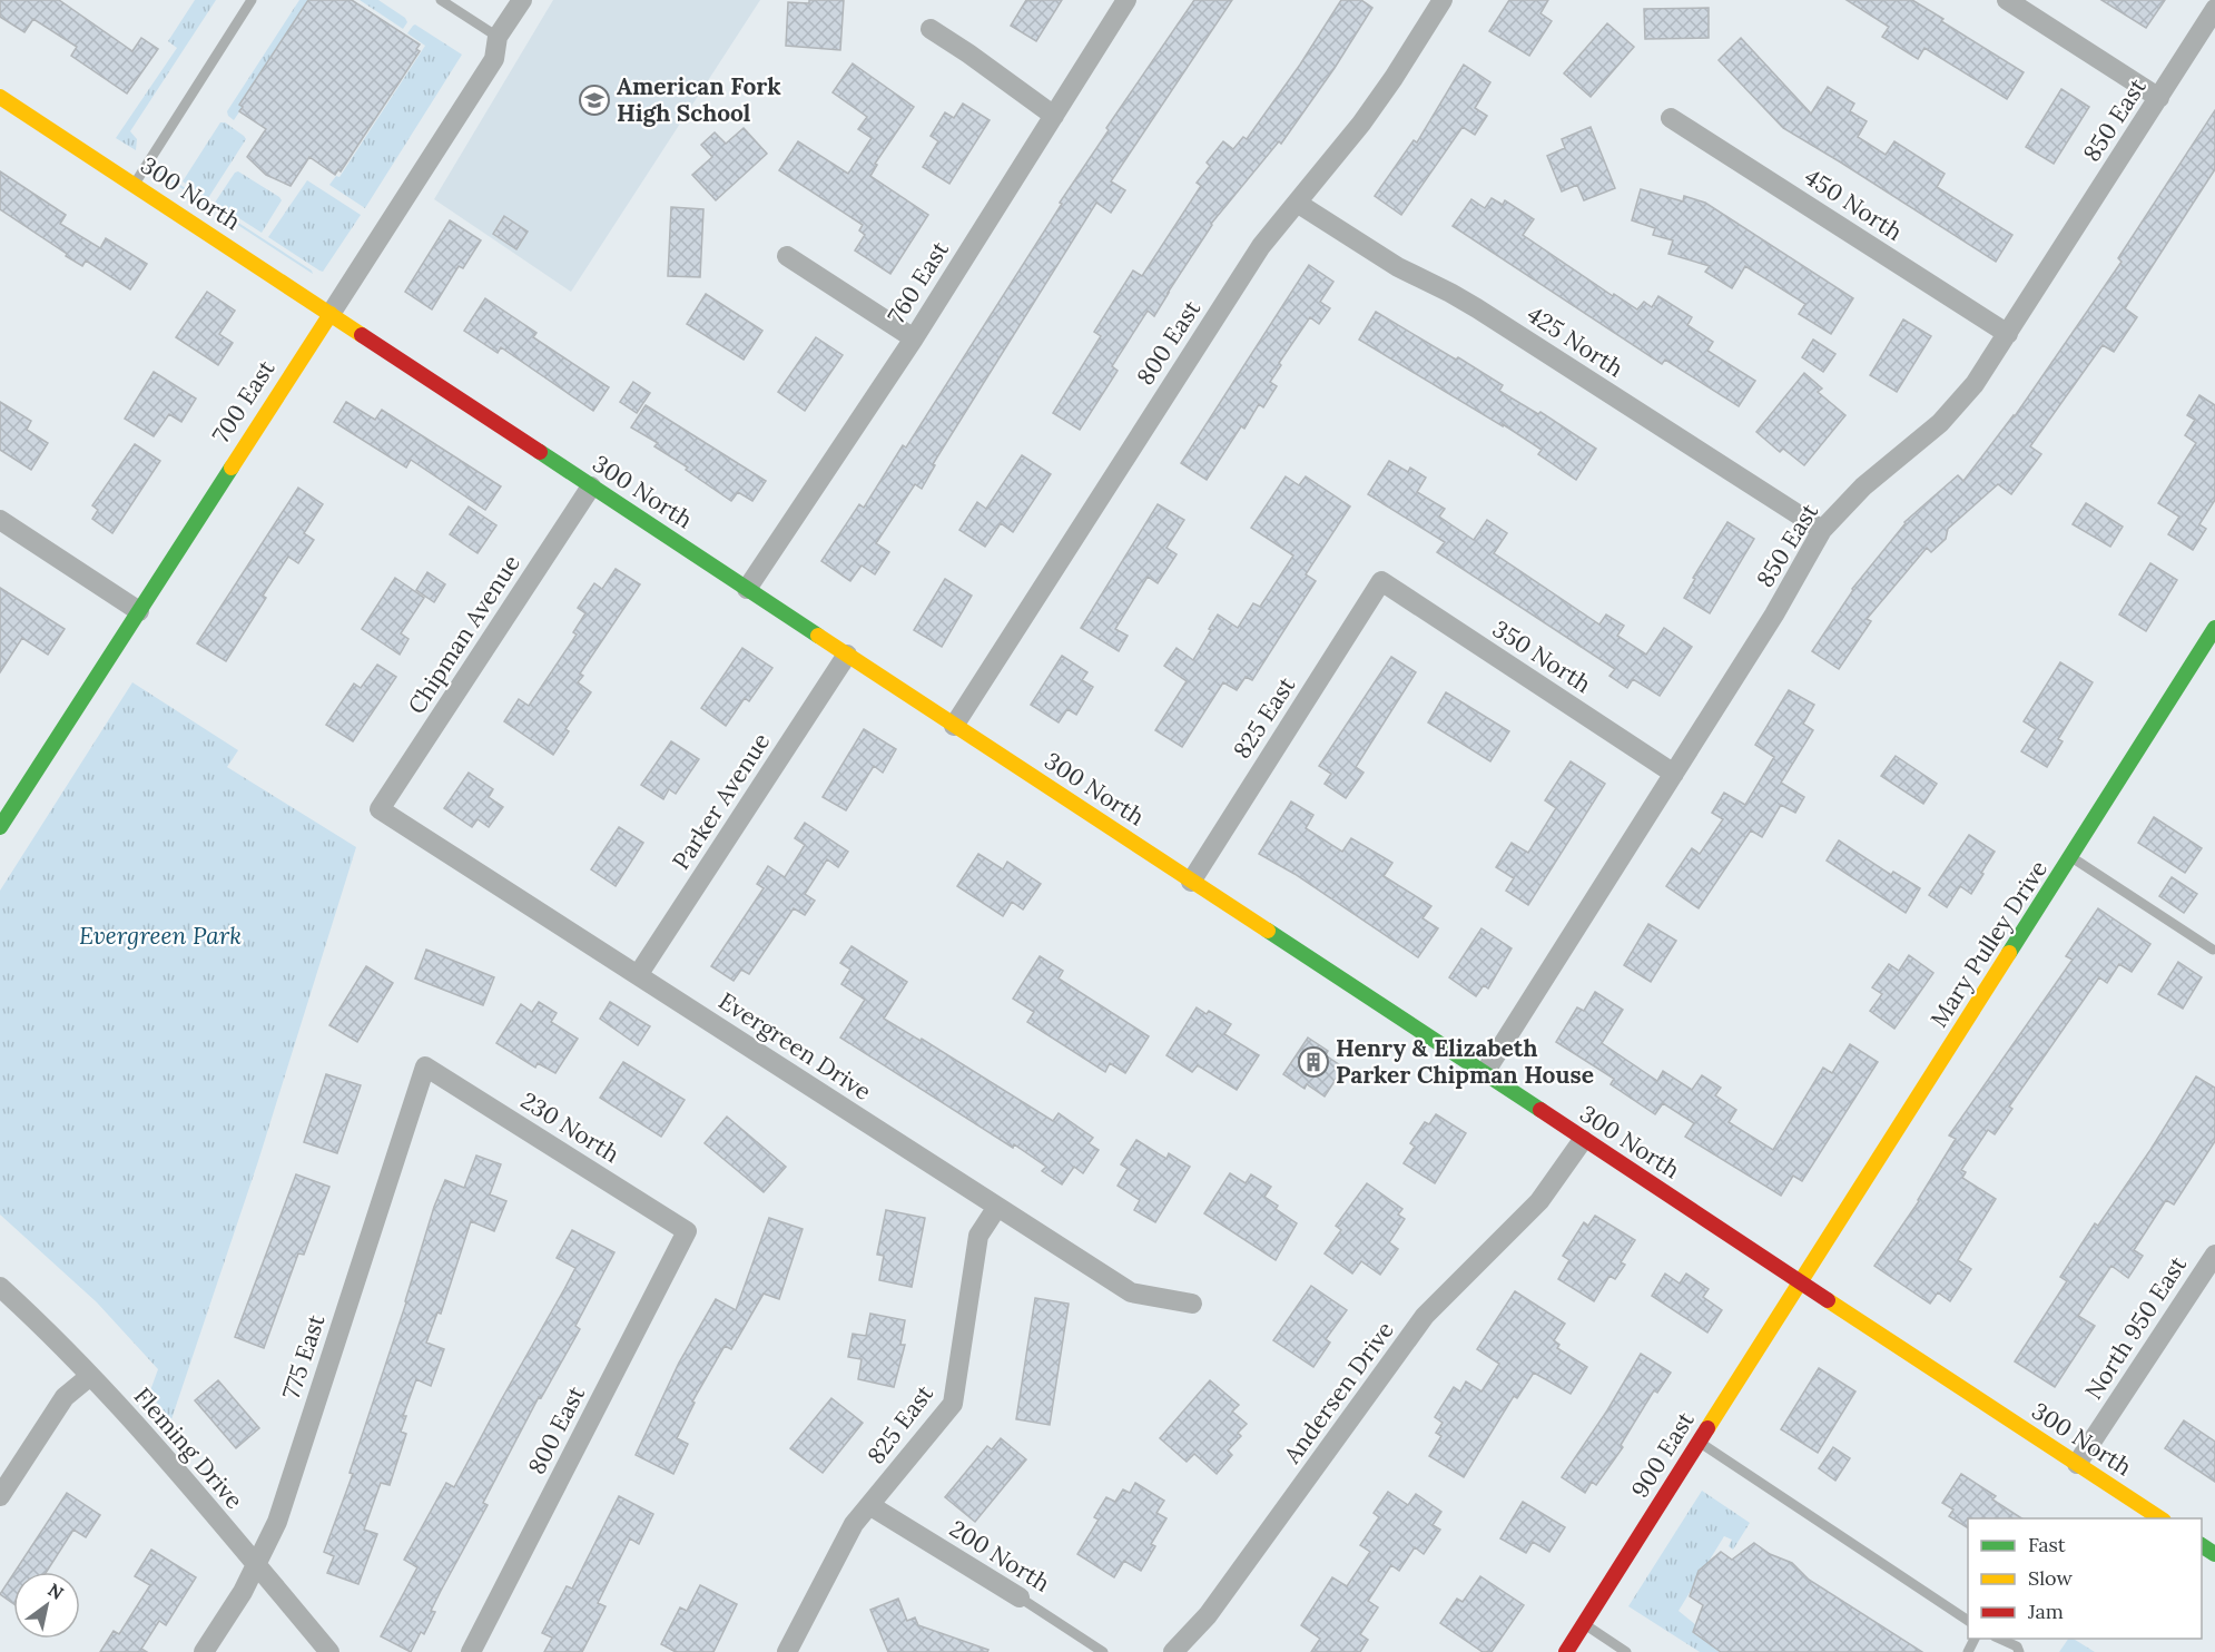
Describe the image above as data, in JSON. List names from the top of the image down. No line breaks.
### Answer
{"streets":{"street":["850 East","300 North","450 North","760 East","425 North","800 East","700 East","Chipman Avenue","350 North","825 East","Parker Avenue","Mary Pulley Drive","Evergreen Drive","230 North","North 950 East","775 East","Andersen Drive","Fleming Drive","900 East","200 North"]},"crossings":[["850 East","300 North"],["850 East","450 North"],["850 East","425 North"],["850 East","350 North"],["300 North","760 East"],["300 North","800 East"],["300 North","700 East"],["300 North","Chipman Avenue"],["300 North","825 East"],["300 North","Parker Avenue"],["300 North","Mary Pulley Drive"],["300 North","North 950 East"],["300 North","Andersen Drive"],["300 North","900 East"],["425 North","800 East"],["800 East","230 North"],["Chipman Avenue","Evergreen Drive"],["350 North","825 East"],["825 East","Evergreen Drive"],["825 East","200 North"],["Parker Avenue","Evergreen Drive"],["Mary Pulley Drive","900 East"],["230 North","775 East"],["775 East","Fleming Drive"]],"parks":["Evergreen Park"],"places":{"school or university":["American Fork High School"],"building":["Henry & Elizabeth Parker Chipman House"]},"legend":["Fast","Slow","Jam"],"north":"top right"}
